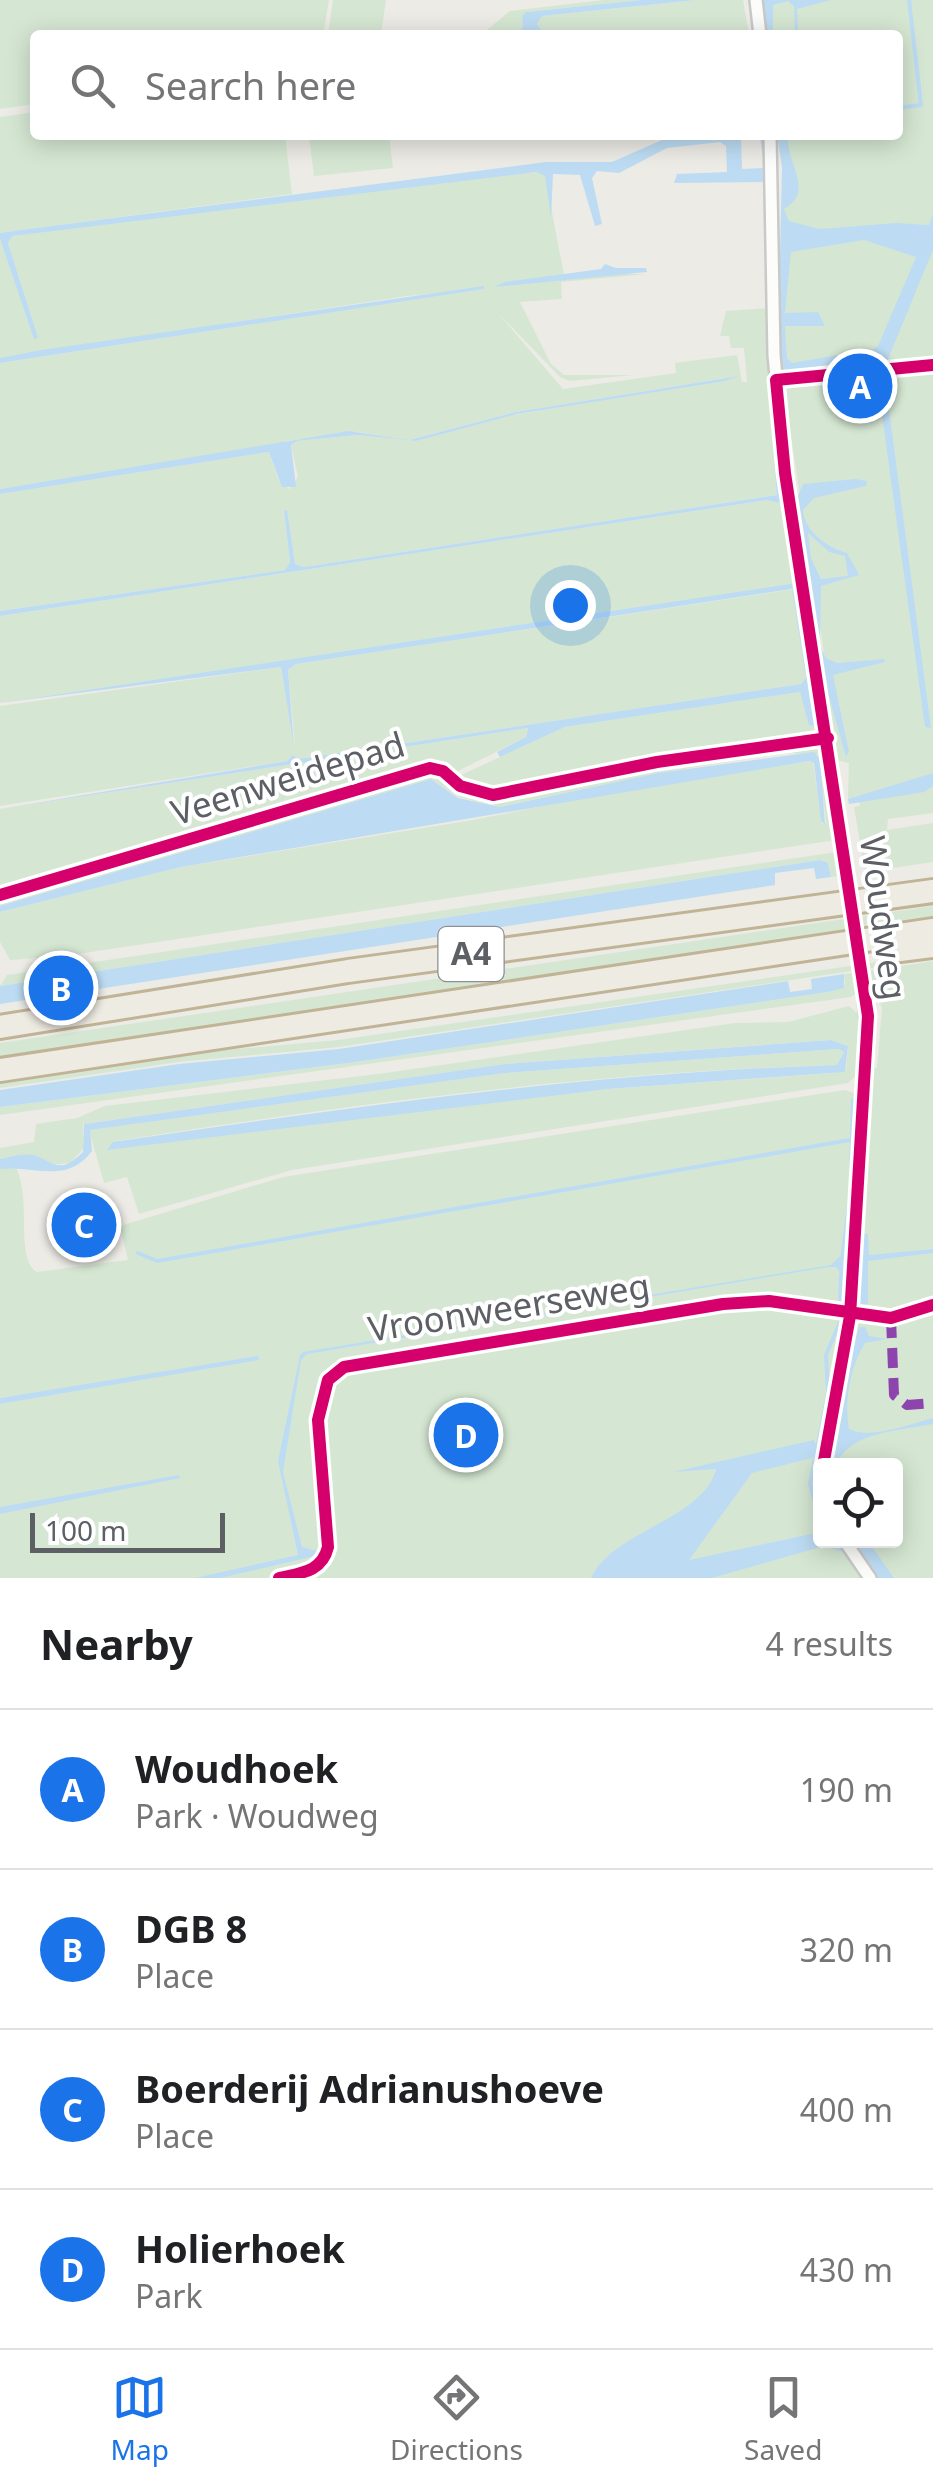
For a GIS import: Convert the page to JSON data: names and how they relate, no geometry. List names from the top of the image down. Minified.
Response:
{"streets":{"highway":["A4"],"street":["Woudweg"],"cycle path":["Veenweidepad","Vroonweerseweg"]},"scale_bar":"100 m","page":{"search":"Search here","pins":["A","B","C","D"],"scale":"100 m","heading":["Nearby","4 results"],"list":[{"mark":"A","name":"Woudhoek","note":"Park · Woudweg","value":"190 m"},{"mark":"B","name":"DGB 8","note":"Place","value":"320 m"},{"mark":"C","name":"Boerderij Adrianushoeve","note":"Place","value":"400 m"},{"mark":"D","name":"Holierhoek","note":"Park","value":"430 m"}],"nav":["Map","Directions","Saved"]}}
